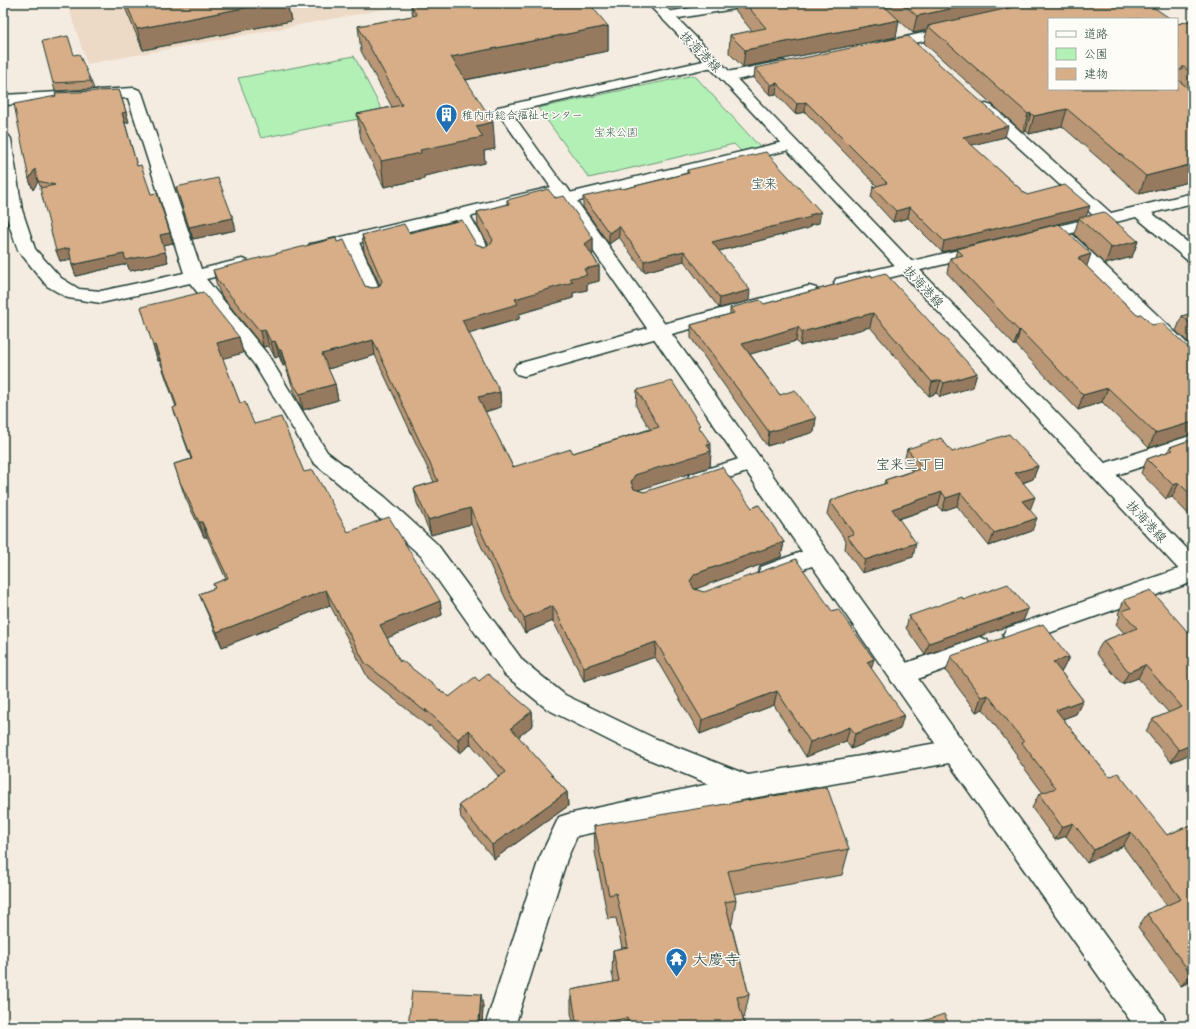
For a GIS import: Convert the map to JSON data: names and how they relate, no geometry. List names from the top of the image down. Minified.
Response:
{"streets":{"street":["抜海港線"]},"districts":["宝来","宝来三丁目"],"parks":["宝来公園"],"places":{"building":["稚内市総合福祉センター"],"temple":["大慶寺"]},"legend":["道路","公園","建物"]}
